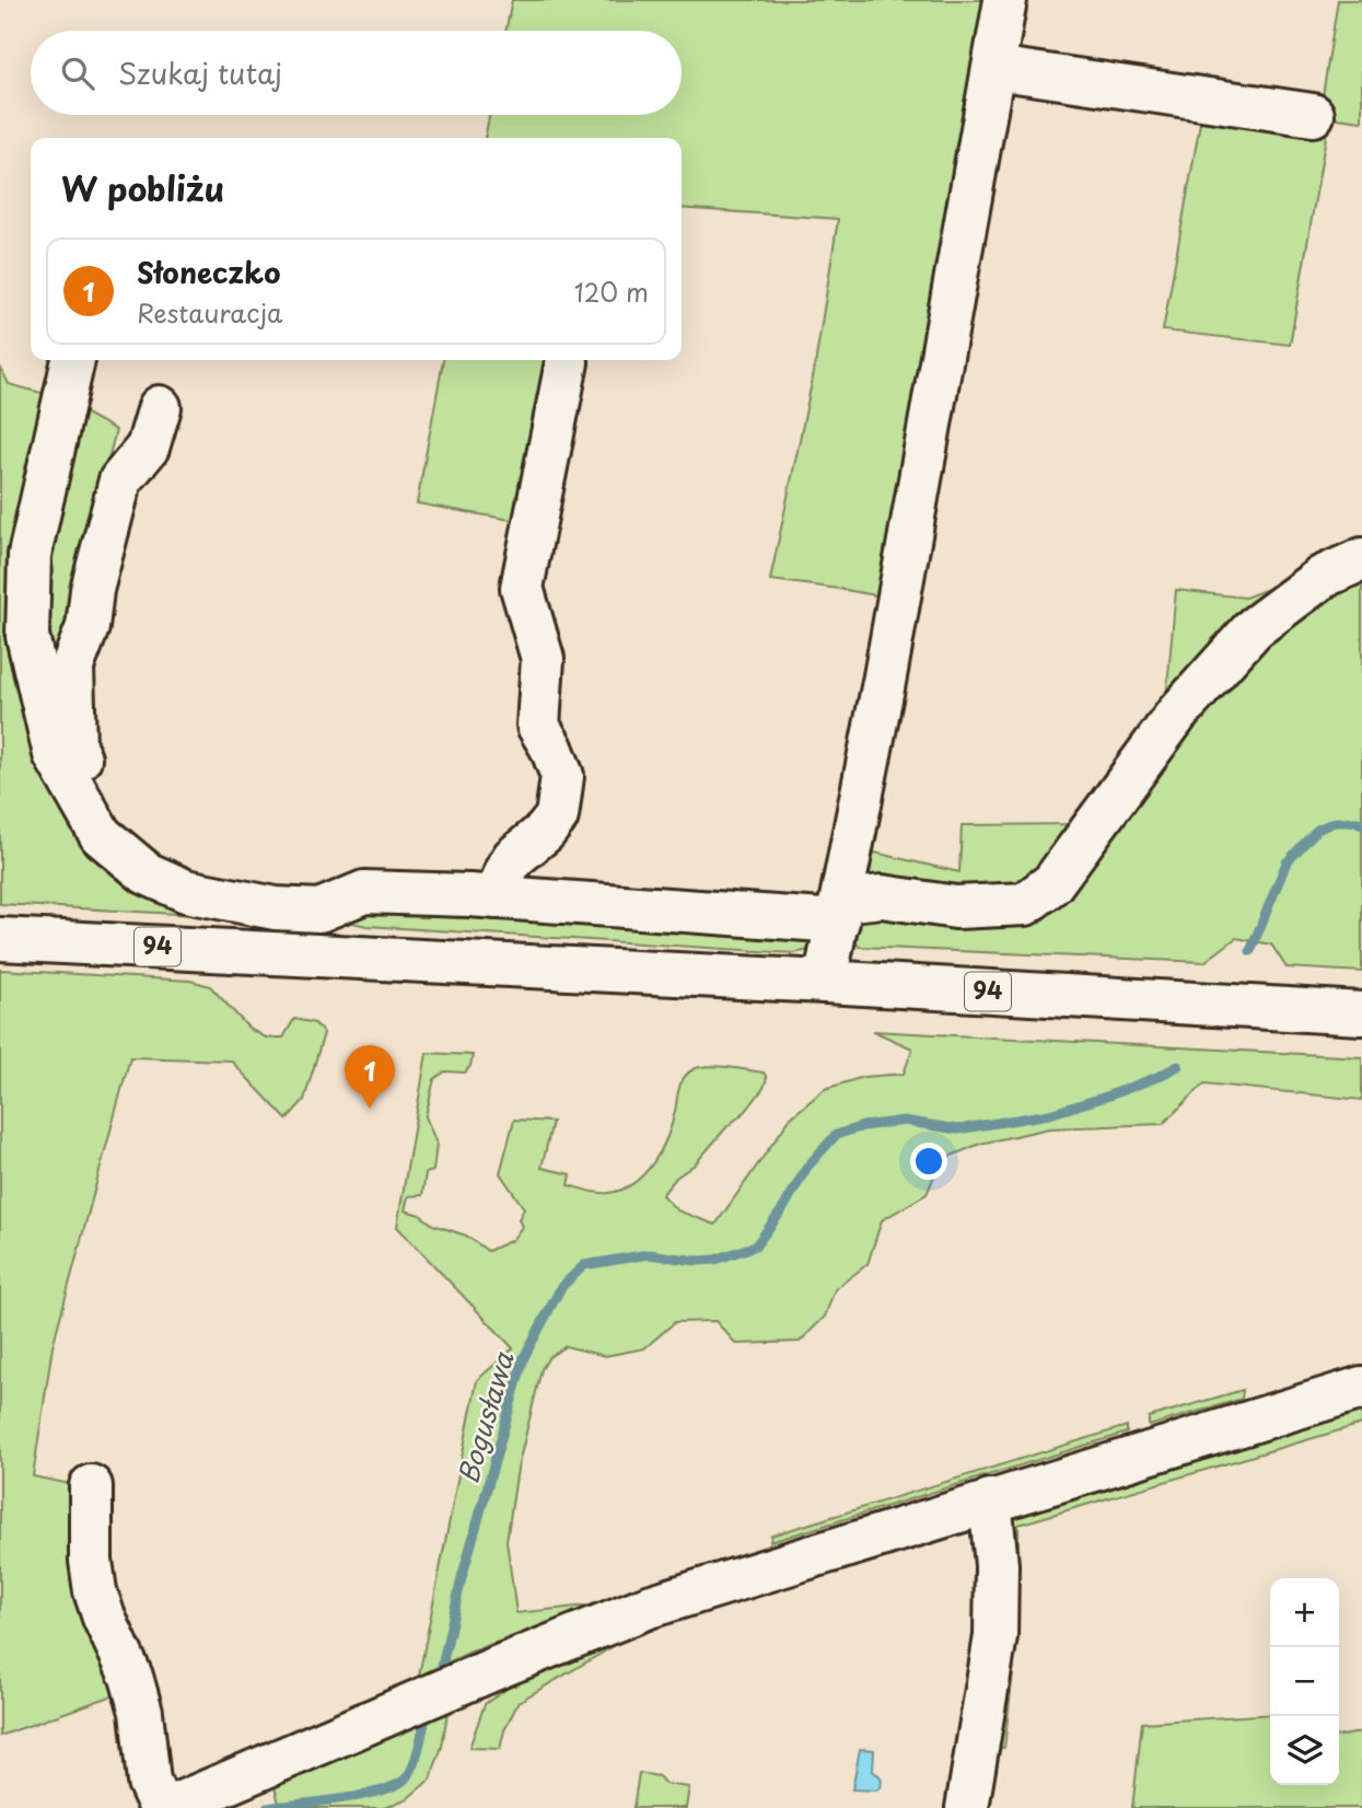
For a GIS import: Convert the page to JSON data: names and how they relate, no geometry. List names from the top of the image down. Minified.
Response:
{"streets":{"street":["94"]},"water":["Bogusława"],"page":{"search":"Szukaj tutaj","heading":"W pobliżu","list":[{"mark":"1","name":"Słoneczko","note":"Restauracja","value":"120 m"}],"pins":"1","map_buttons":["+","−"]}}
